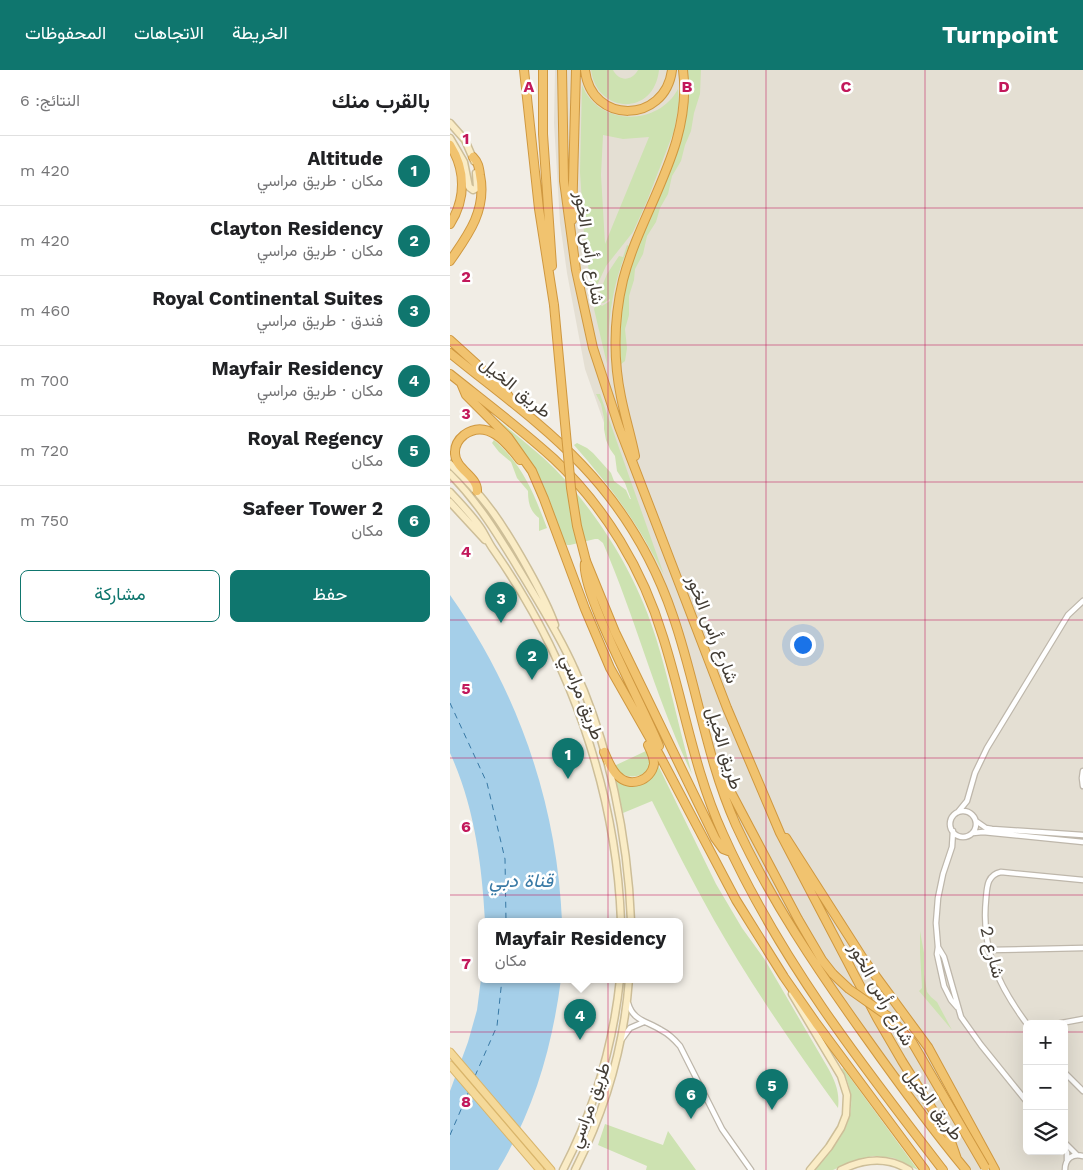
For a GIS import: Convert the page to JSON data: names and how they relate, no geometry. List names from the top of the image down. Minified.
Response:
{"streets":{"highway":["شارع رأس الخور","طريق الخيل"],"street":["طريق مراسي","شارع 2"]},"crossings":[["شارع رأس الخور","طريق الخيل"]],"water":["قناة دبي"],"page":{"header":"Turnpoint","nav":["الخريطة","الاتجاهات","المحفوظات"],"heading":["بالقرب منك","النتائج: 6"],"list":[{"mark":"1","name":"Altitude","note":"مكان · طريق مراسي","value":"420 m"},{"mark":"2","name":"Clayton Residency","note":"مكان · طريق مراسي","value":"420 m"},{"mark":"3","name":"Royal Continental Suites","note":"فندق · طريق مراسي","value":"460 m"},{"mark":"4","name":"Mayfair Residency","note":"مكان · طريق مراسي","value":"700 m"},{"mark":"5","name":"Royal Regency","note":"مكان","value":"720 m"},{"mark":"6","name":"Safeer Tower 2","note":"مكان","value":"750 m"}],"buttons":["حفظ","مشاركة"],"pins":["3","2","1","4","5","6"],"popup":["Mayfair Residency","مكان"],"map_buttons":["+","−"]},"grid":{"columns":["A","B","C","D"],"rows":["1","2","3","4","5","6","7","8"]}}
